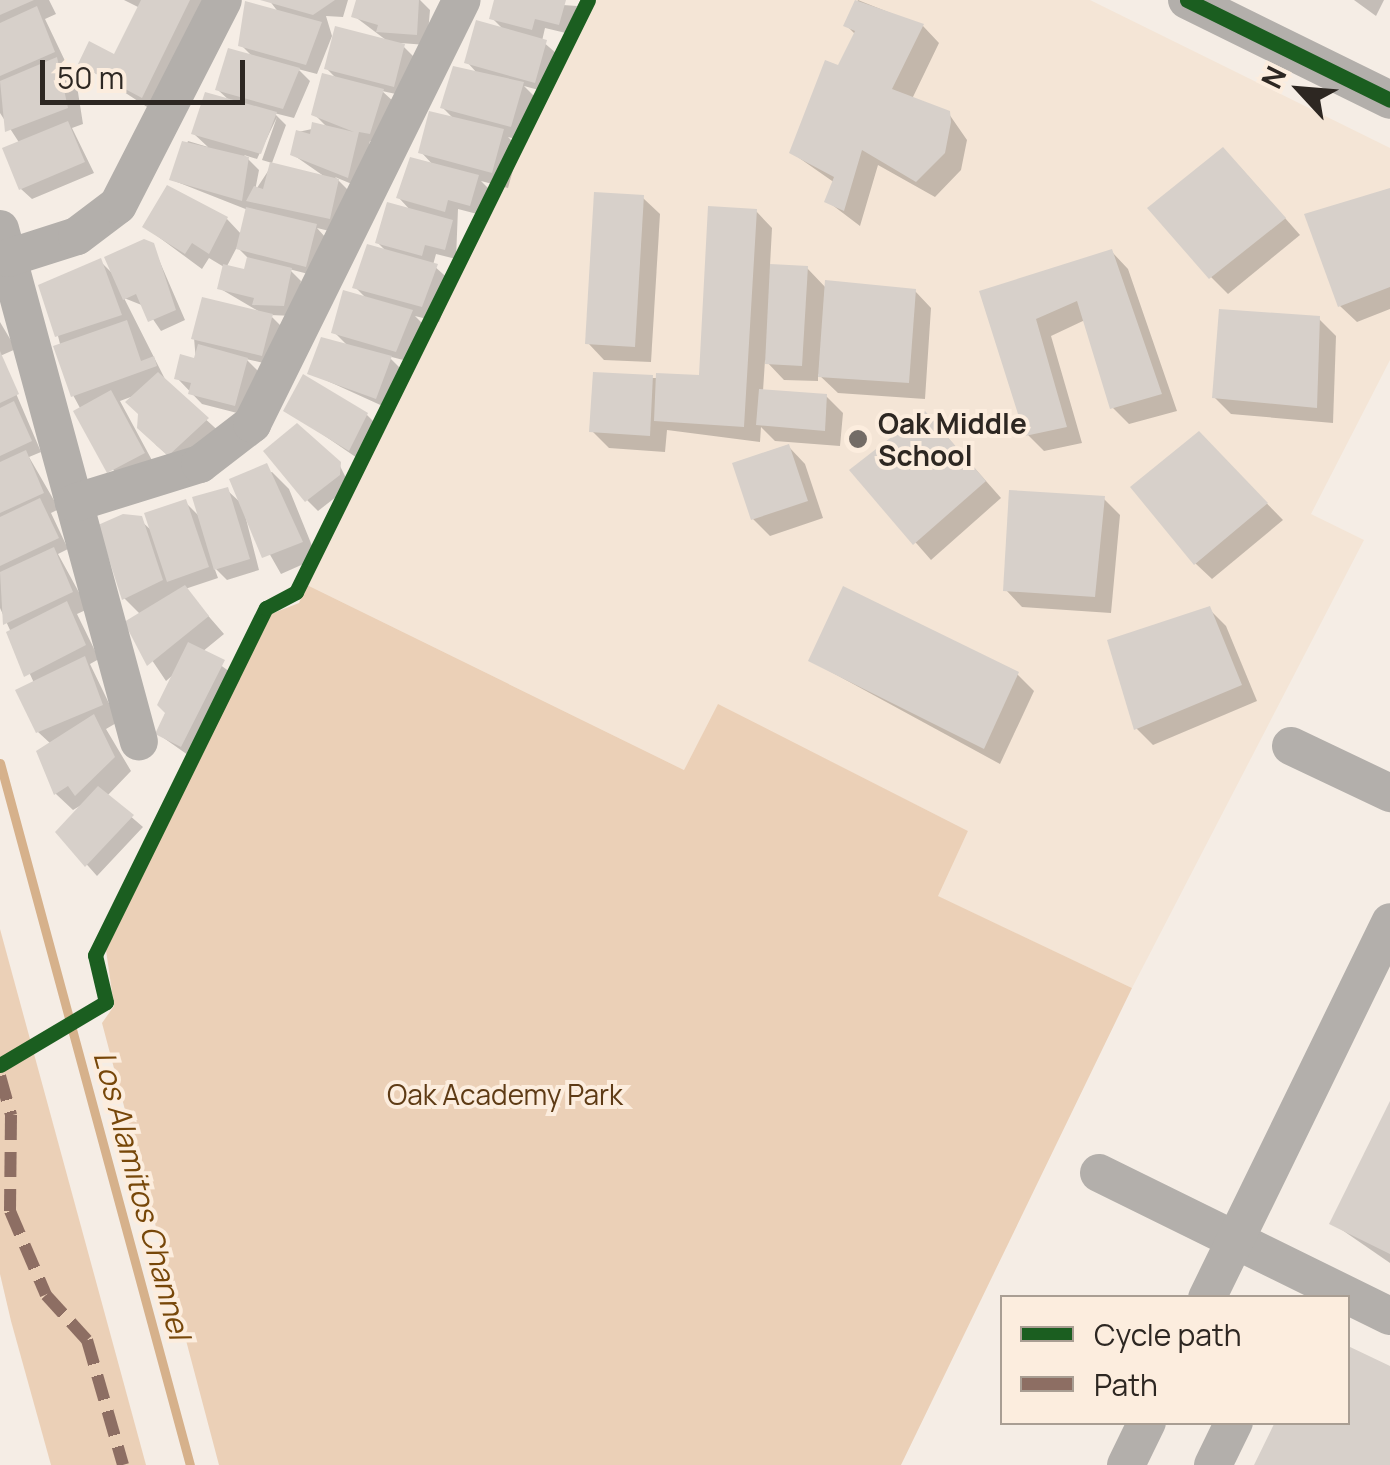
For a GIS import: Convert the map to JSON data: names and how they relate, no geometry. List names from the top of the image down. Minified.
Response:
{"water":["Los Alamitos Channel"],"parks":["Oak Academy Park"],"places":["Oak Middle School"],"legend":["Cycle path","Path"],"scale_bar":"50 m","north":"top left"}
